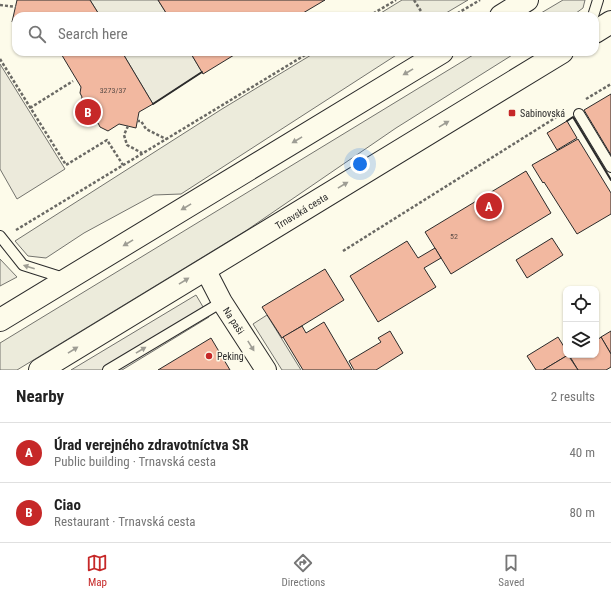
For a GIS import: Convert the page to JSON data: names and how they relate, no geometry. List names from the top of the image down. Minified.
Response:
{"streets":{"main road":["Trnavská cesta"],"street":["Na paši"]},"crossings":[["Trnavská cesta","Na paši"]],"one_way":["Na paši"],"places":{"transit":["Sabinovská"],"other":["Peking"]},"house_numbers":["3273/37","52"],"page":{"search":"Search here","pins":["B","A"],"heading":["Nearby","2 results"],"list":[{"mark":"A","name":"Úrad verejného zdravotníctva SR","note":"Public building · Trnavská cesta","value":"40 m"},{"mark":"B","name":"Ciao","note":"Restaurant · Trnavská cesta","value":"80 m"}],"nav":["Map","Directions","Saved"]}}
